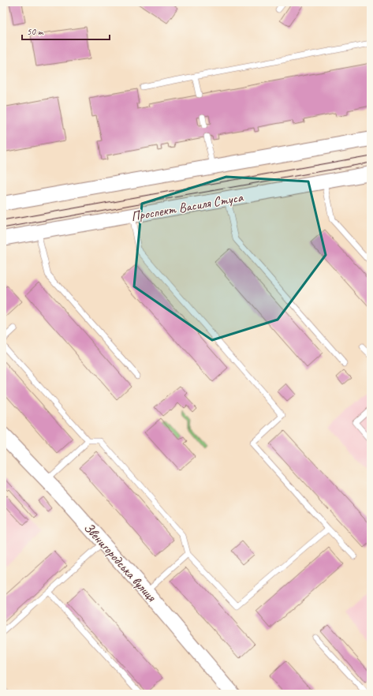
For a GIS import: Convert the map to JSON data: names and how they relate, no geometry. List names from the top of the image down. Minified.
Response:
{"streets":{"street":["Проспект Василя Стуса","Звенигородська вулиця"]},"scale_bar":"50 m"}
